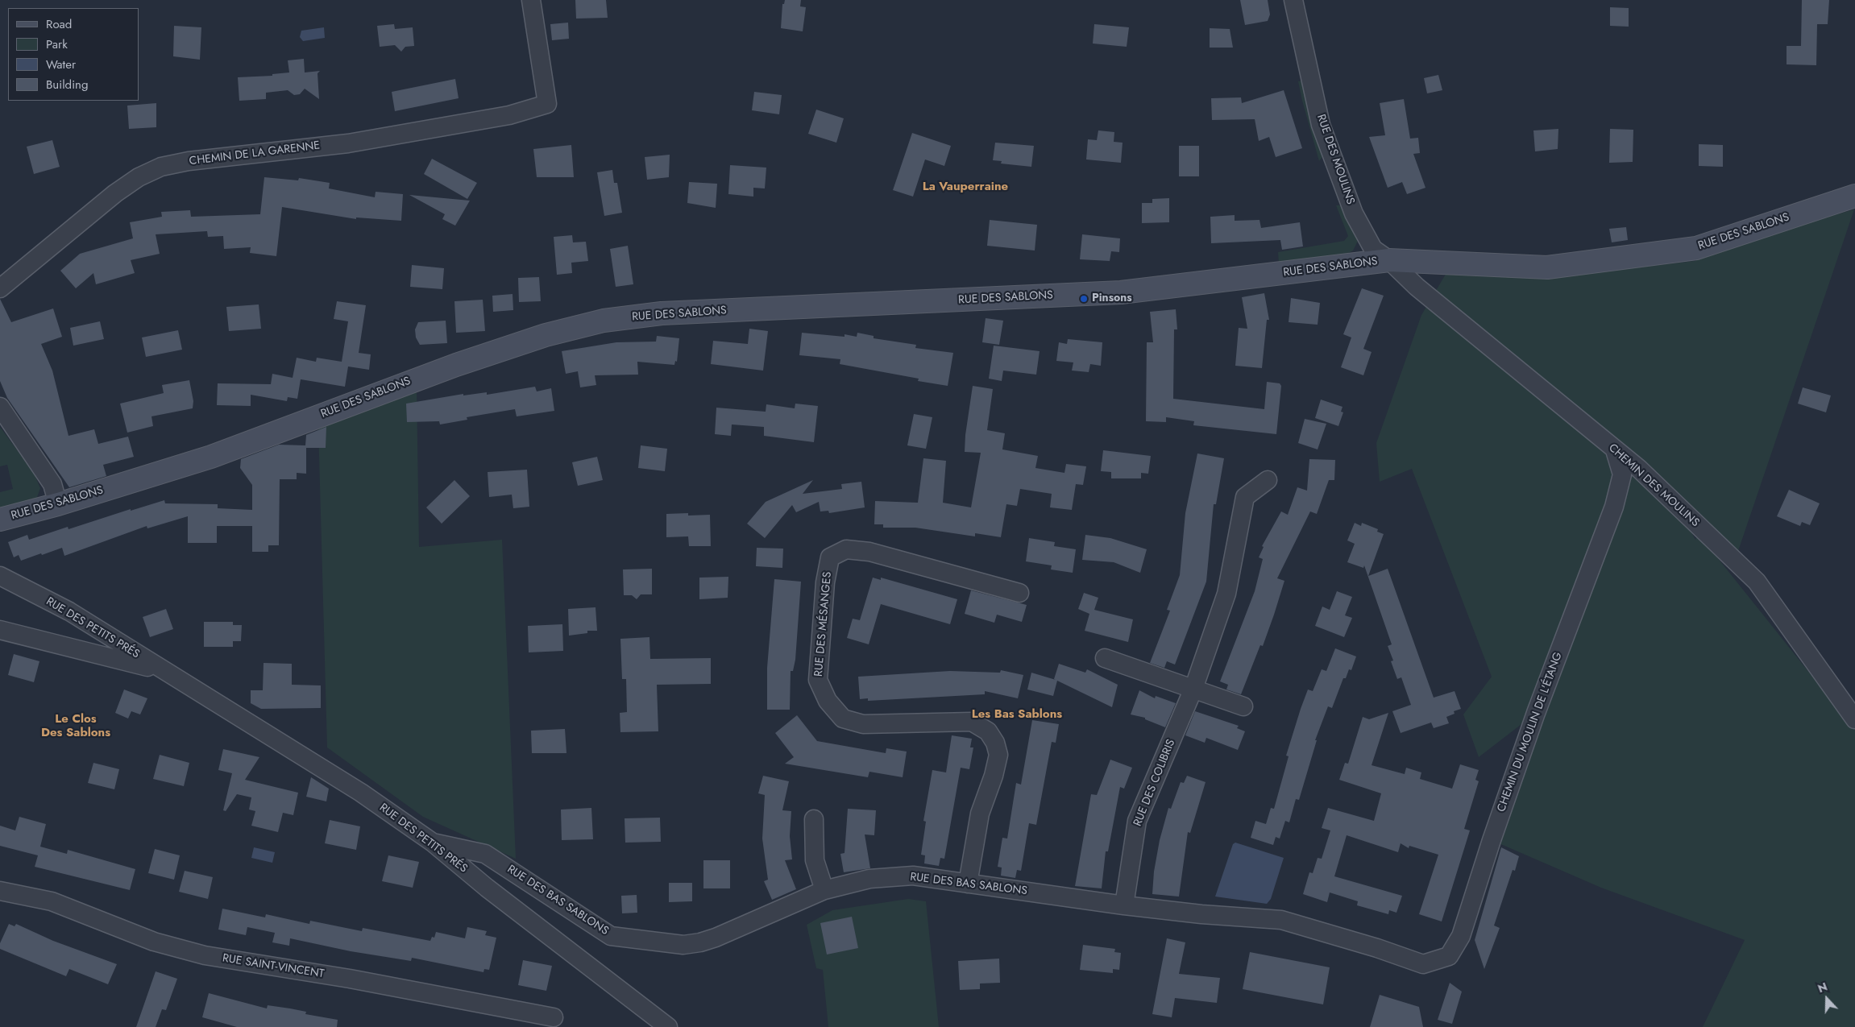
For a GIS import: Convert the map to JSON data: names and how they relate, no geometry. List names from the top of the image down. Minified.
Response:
{"streets":{"street":["CHEMIN DE LA GARENNE","RUE DES MOULINS","RUE DES SABLONS","CHEMIN DES MOULINS","RUE DES MÉSANGES","RUE DES PETITS PRÉS","CHEMIN DU MOULIN DE L'ÉTANG","RUE DES COLIBRIS","RUE DES BAS SABLONS","RUE SAINT-VINCENT"]},"crossings":[["RUE DES MOULINS","RUE DES SABLONS"],["RUE DES SABLONS","CHEMIN DES MOULINS"],["CHEMIN DES MOULINS","CHEMIN DU MOULIN DE L'ÉTANG"],["RUE DES MÉSANGES","RUE DES BAS SABLONS"],["RUE DES PETITS PRÉS","RUE DES BAS SABLONS"],["CHEMIN DU MOULIN DE L'ÉTANG","RUE DES BAS SABLONS"],["RUE DES COLIBRIS","RUE DES BAS SABLONS"]],"districts":["La Vauperraine","Les Bas Sablons","Le Clos Des Sablons"],"places":["Pinsons"],"legend":["Road","Park","Water","Building"],"north":"top"}
